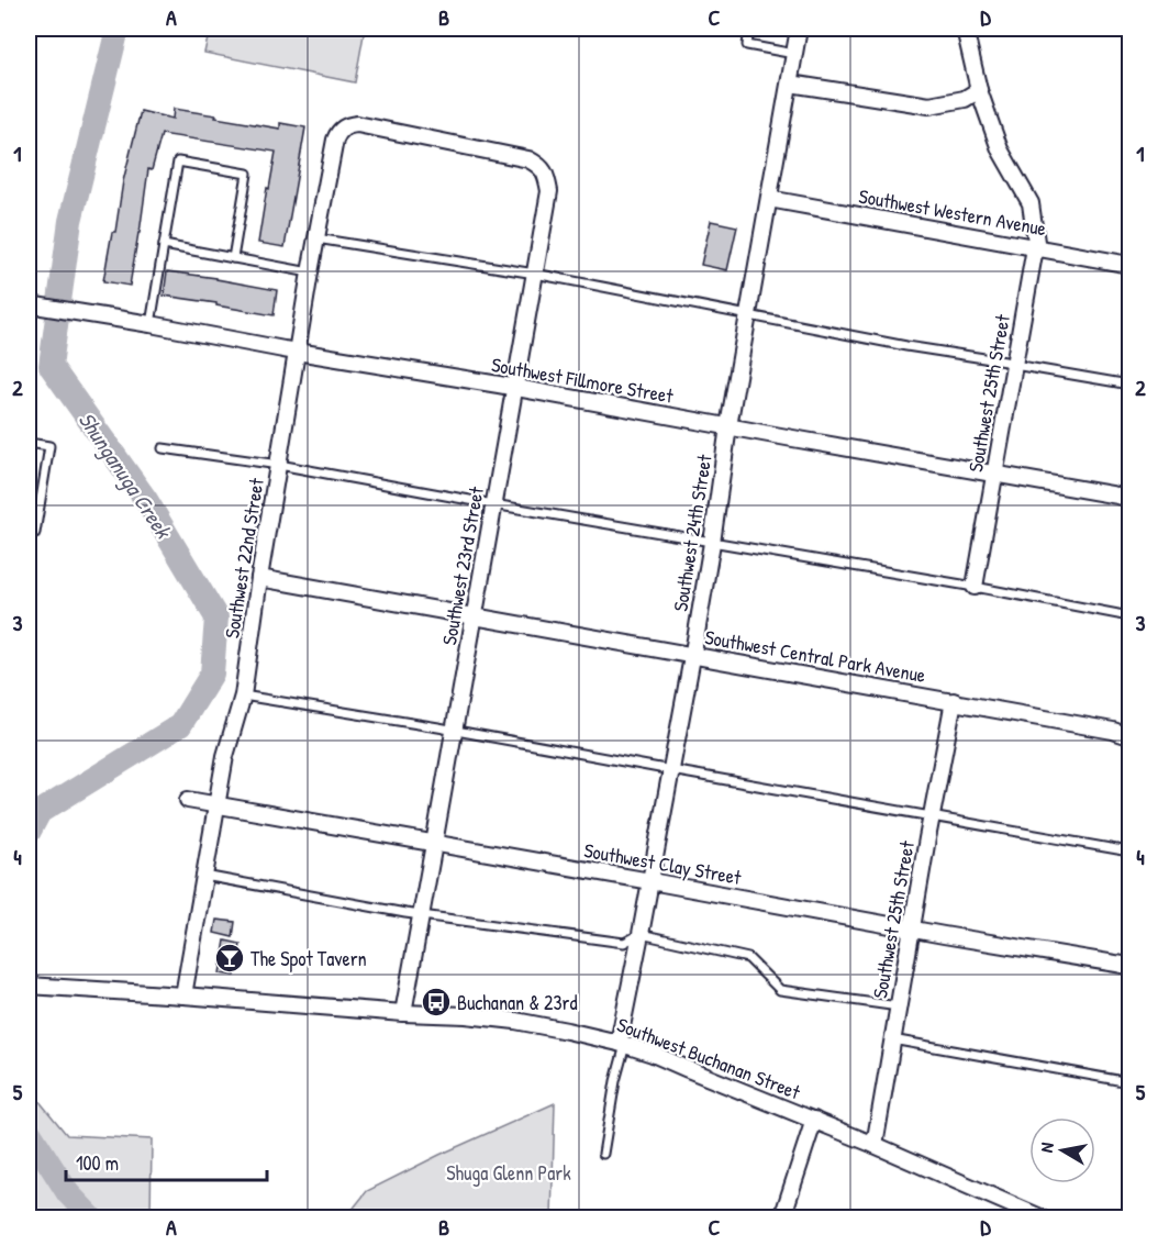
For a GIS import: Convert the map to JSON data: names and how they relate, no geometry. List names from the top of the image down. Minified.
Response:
{"streets":{"street":["Southwest Western Avenue","Southwest Fillmore Street","Southwest 25th Street","Southwest 24th Street","Southwest 22nd Street","Southwest 23rd Street","Southwest Central Park Avenue","Southwest Clay Street","Southwest Buchanan Street"]},"crossings":[["Southwest Western Avenue","Southwest 25th Street"],["Southwest Western Avenue","Southwest 24th Street"],["Southwest Fillmore Street","Southwest 25th Street"],["Southwest Fillmore Street","Southwest 24th Street"],["Southwest Fillmore Street","Southwest 22nd Street"],["Southwest Fillmore Street","Southwest 23rd Street"],["Southwest 25th Street","Southwest Central Park Avenue"],["Southwest 25th Street","Southwest Clay Street"],["Southwest 25th Street","Southwest Buchanan Street"],["Southwest 24th Street","Southwest Central Park Avenue"],["Southwest 24th Street","Southwest Clay Street"],["Southwest 24th Street","Southwest Buchanan Street"],["Southwest 22nd Street","Southwest 23rd Street"],["Southwest 22nd Street","Southwest Central Park Avenue"],["Southwest 22nd Street","Southwest Clay Street"],["Southwest 22nd Street","Southwest Buchanan Street"],["Southwest 23rd Street","Southwest Central Park Avenue"],["Southwest 23rd Street","Southwest Clay Street"],["Southwest 23rd Street","Southwest Buchanan Street"]],"water":["Shunganuga Creek"],"parks":["Shuga Glenn Park"],"places":{"bar":["The Spot Tavern"],"bus stop":["Buchanan & 23rd"]},"scale_bar":"100 m","north":"left","grid":{"columns":["A","B","C","D"],"rows":["1","2","3","4","5"]}}
